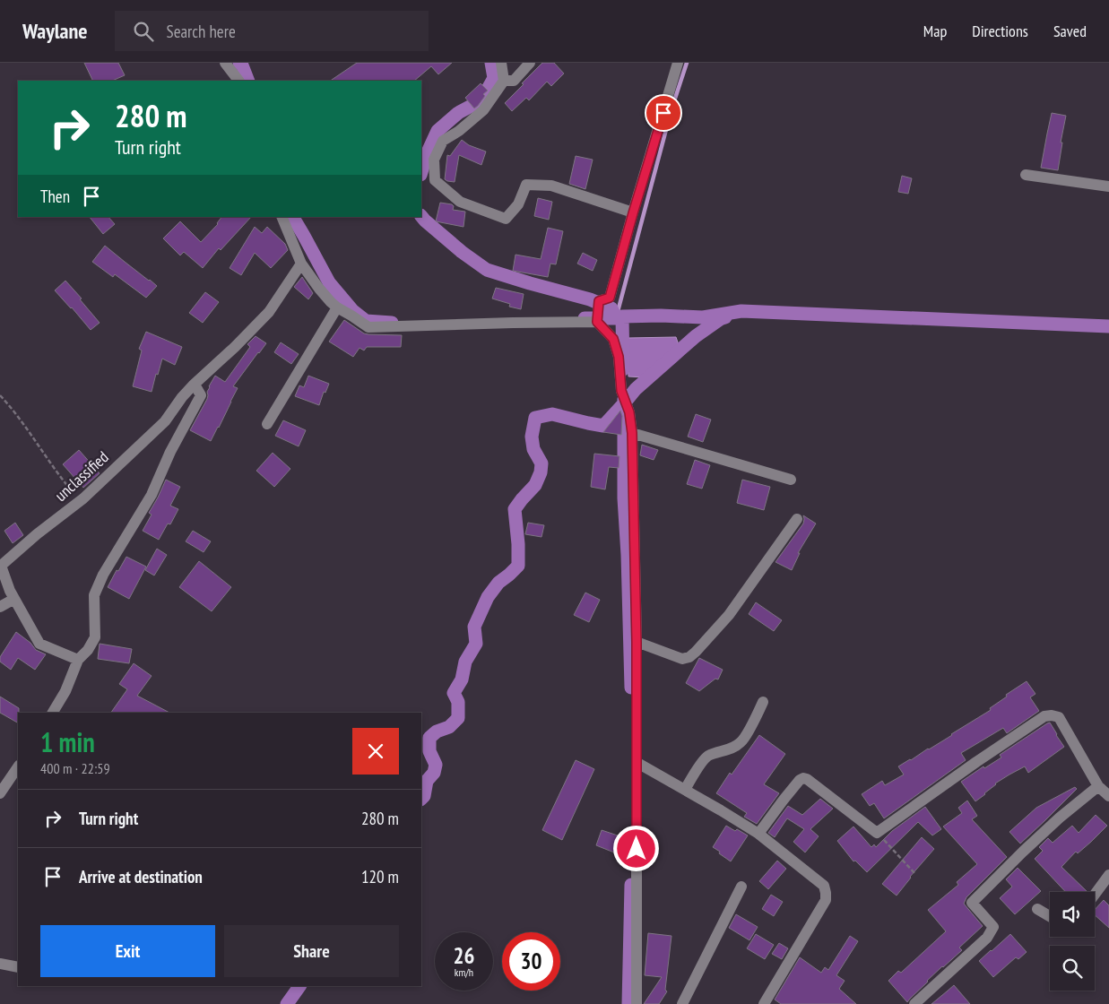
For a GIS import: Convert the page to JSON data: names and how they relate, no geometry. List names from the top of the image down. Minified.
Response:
{"streets":{"street":["unclassified"]},"page":{"header":"Waylane","search":"Search here","nav":["Map","Directions","Saved"],"turn":["280 m","Turn right"],"then":"Then","heading":["1 min","400 m · 22:59"],"list":[{"name":"Turn right","value":"280 m"},{"name":"Arrive at destination","value":"120 m"}],"buttons":["Exit","Share"],"speed":"26 km/h","limit":"30"}}
